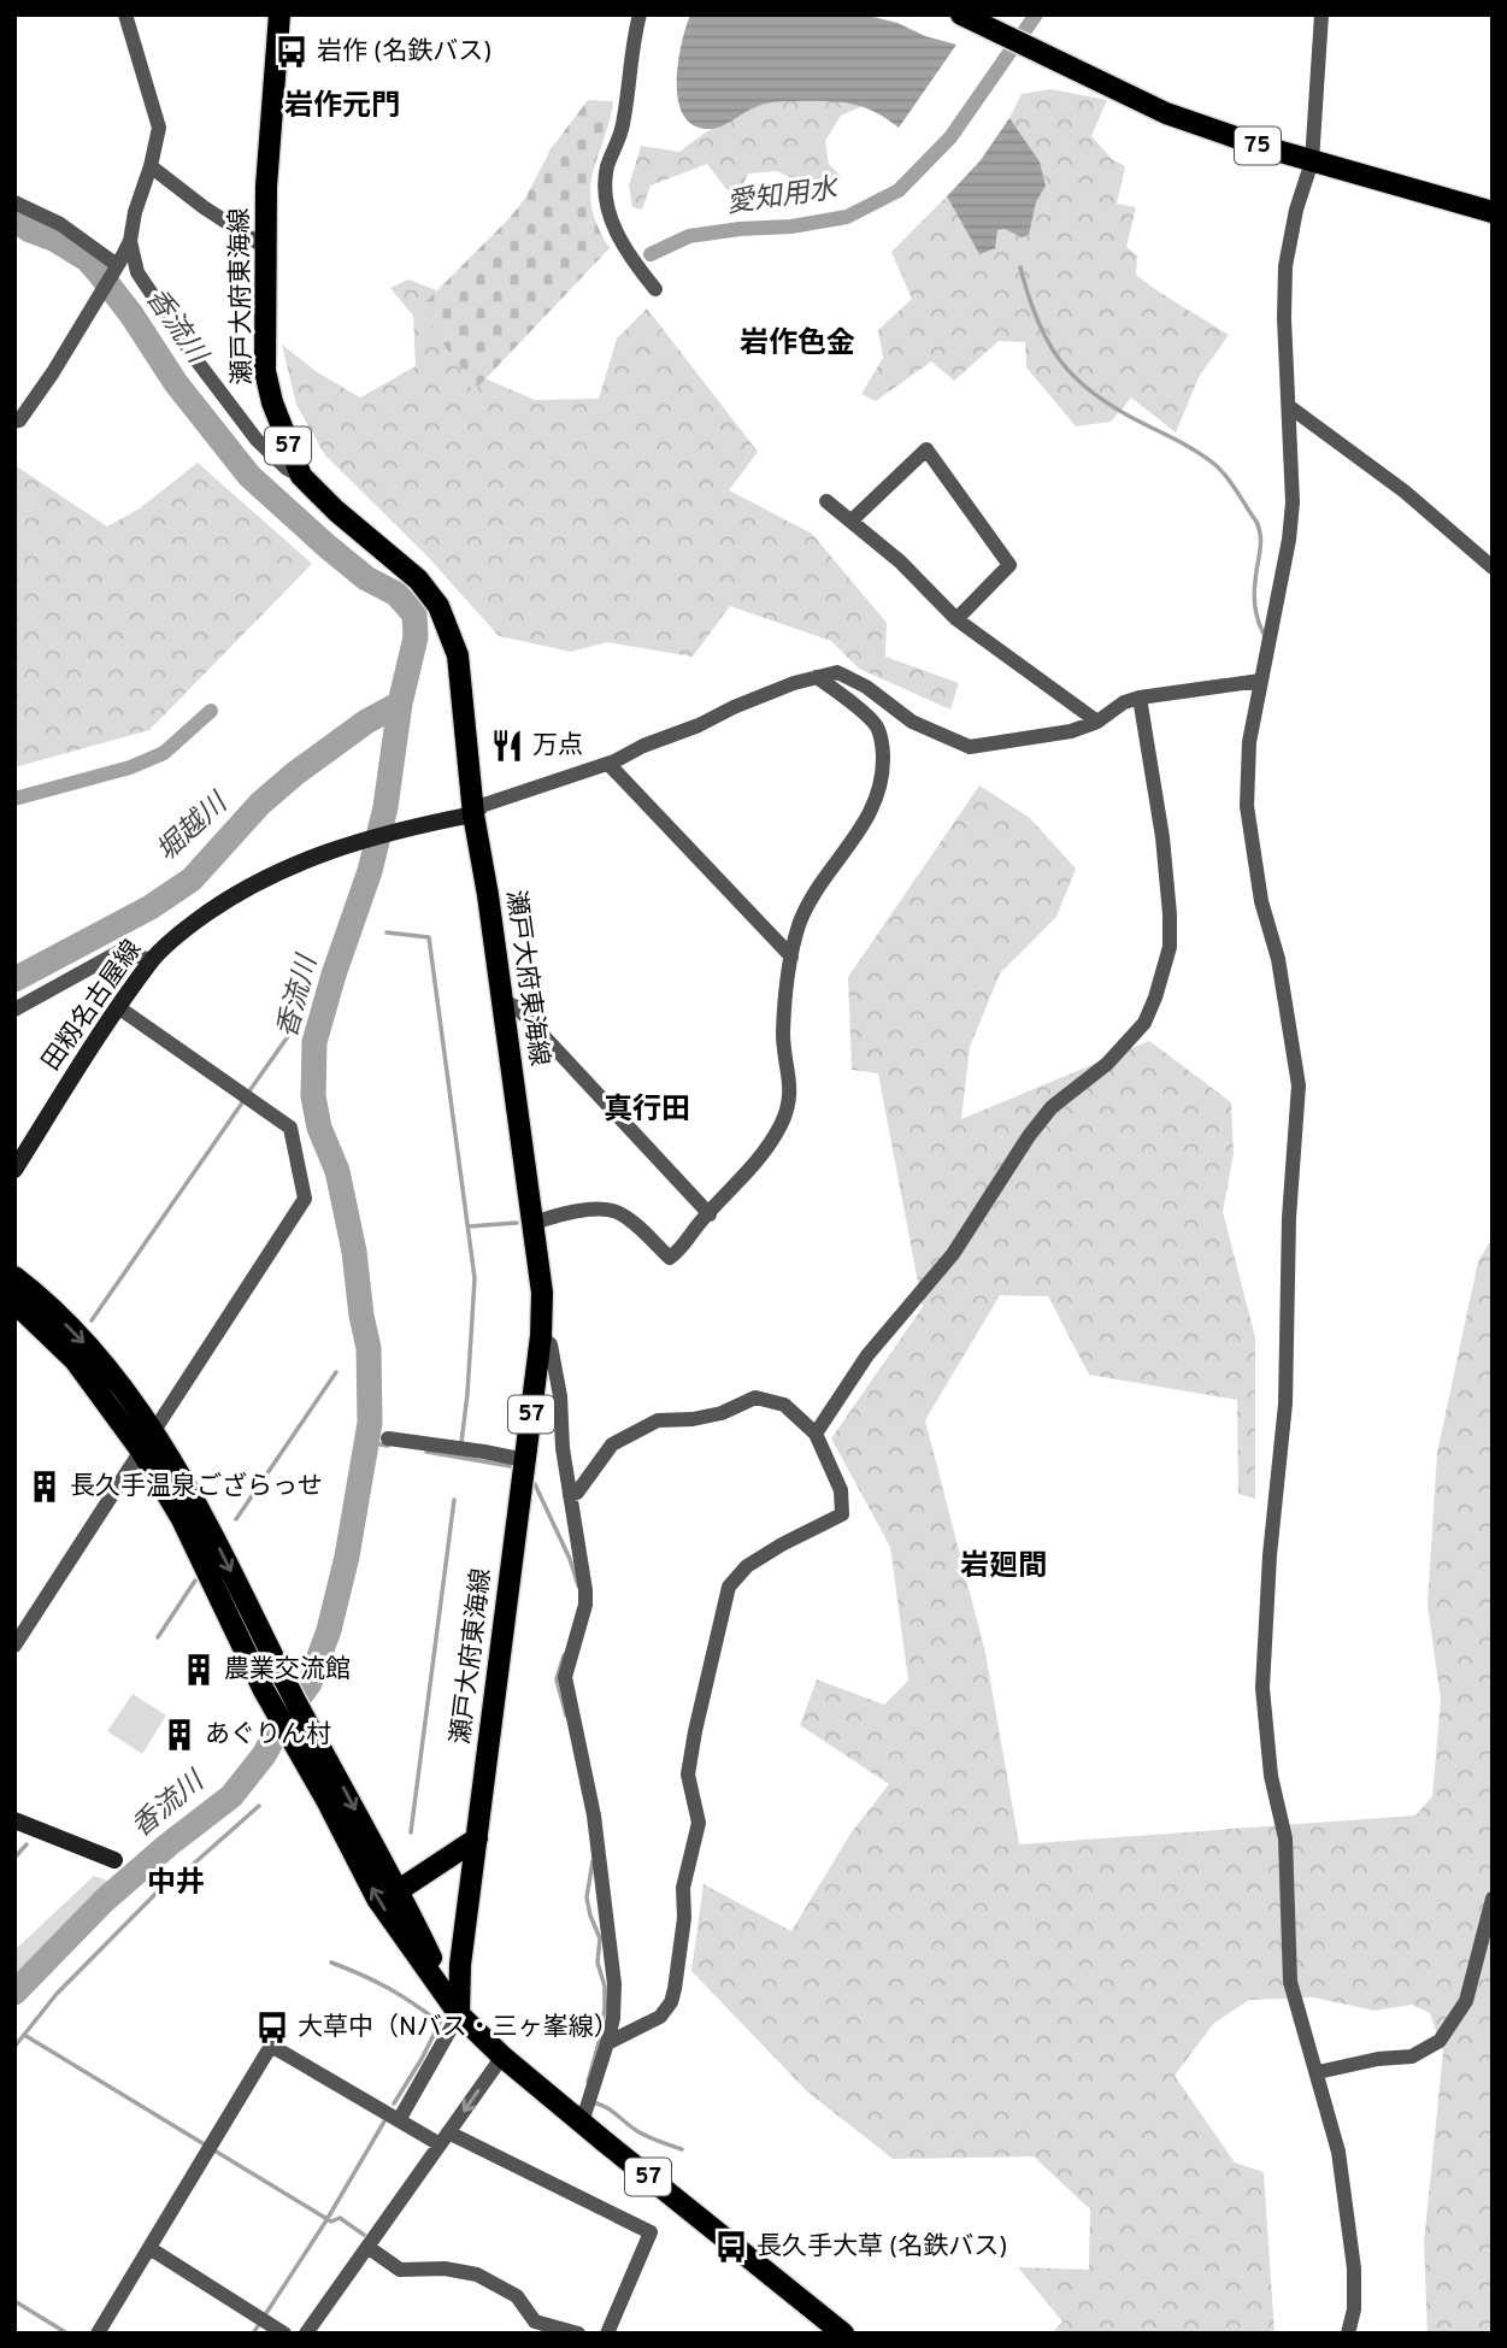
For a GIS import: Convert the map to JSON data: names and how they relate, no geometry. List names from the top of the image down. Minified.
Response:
{"streets":{"main road":["75","瀬戸大府東海線","57","田籾名古屋線"]},"crossings":[["瀬戸大府東海線","57"],["瀬戸大府東海線","田籾名古屋線"]],"districts":["岩作元門","岩作色金","真行田","岩廻間","中井"],"water":["愛知用水","香流川","堀越川"],"places":{"bus stop":["岩作 (名鉄バス)","大草中（Nバス・三ヶ峯線）","長久手大草 (名鉄バス)"],"restaurant":["万点"],"building":["長久手温泉ござらっせ","農業交流館","あぐりん村"]}}
